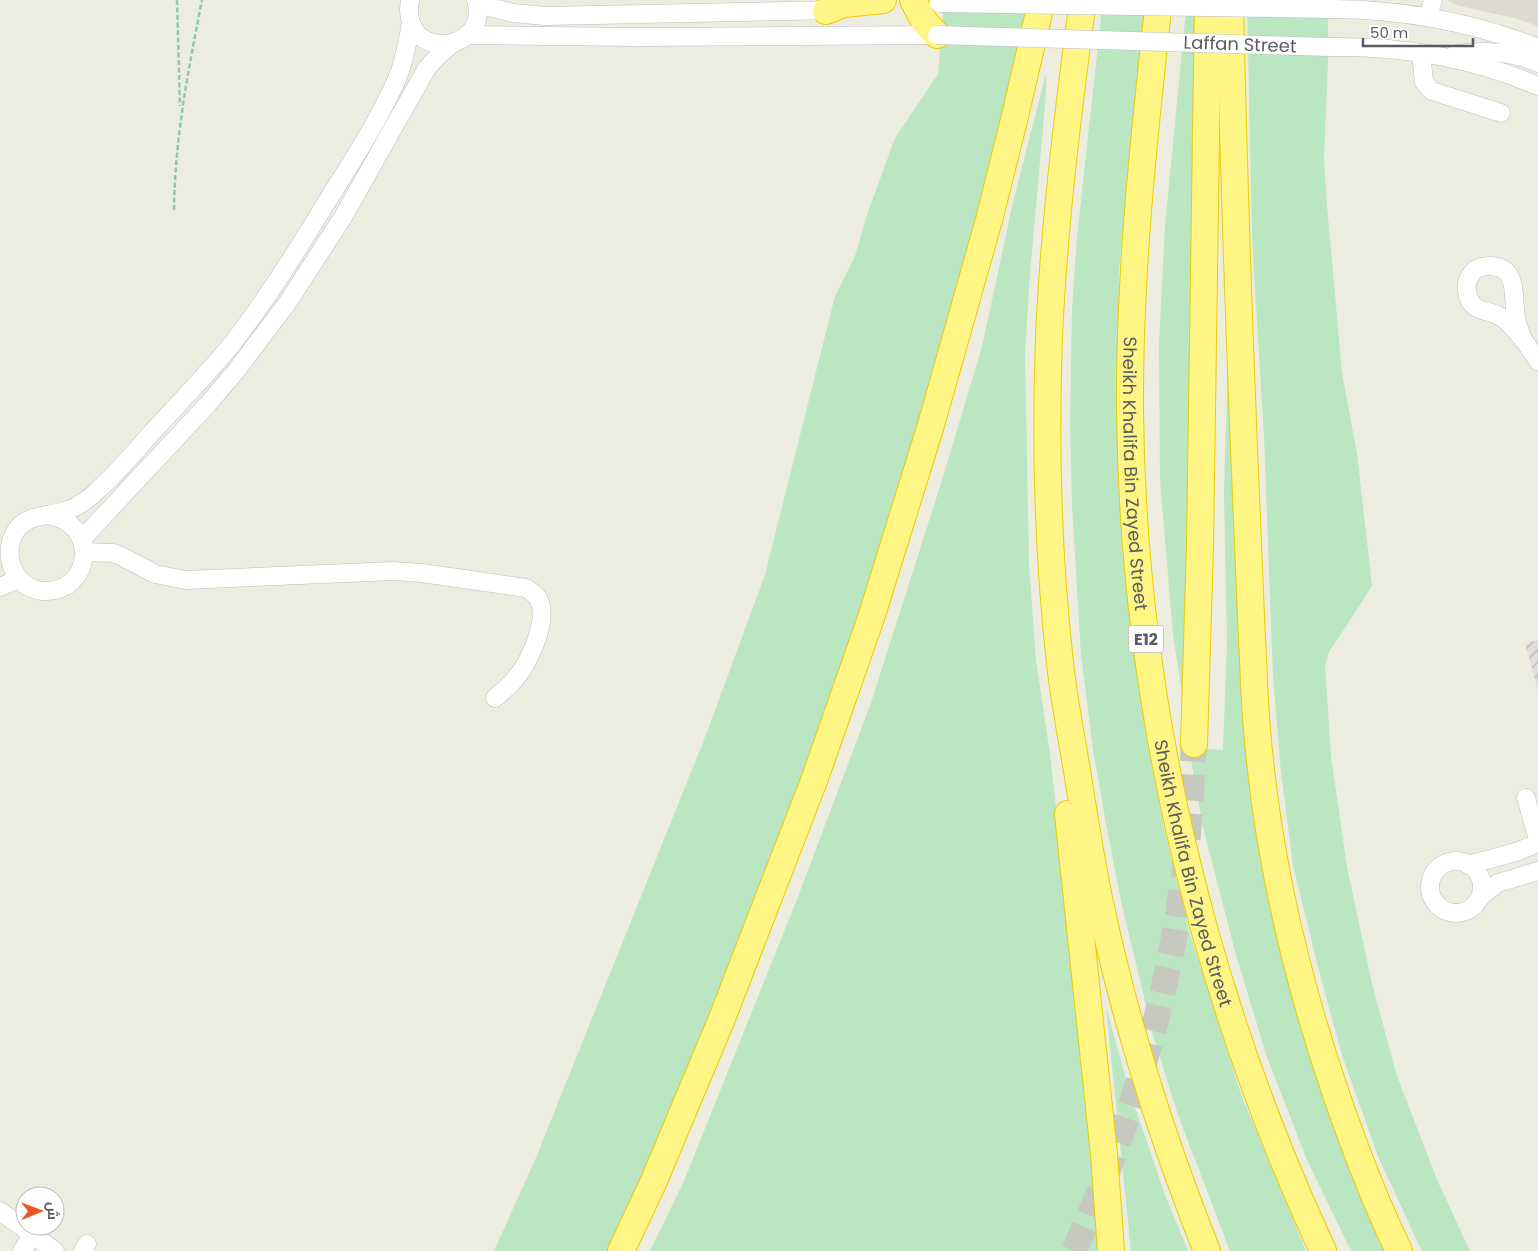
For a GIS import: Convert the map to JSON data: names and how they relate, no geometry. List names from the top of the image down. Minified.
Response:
{"streets":{"highway":["Sheikh Khalifa Bin Zayed Street","E12"],"street":["Laffan Street"]},"scale_bar":"50 m","north":"right"}
